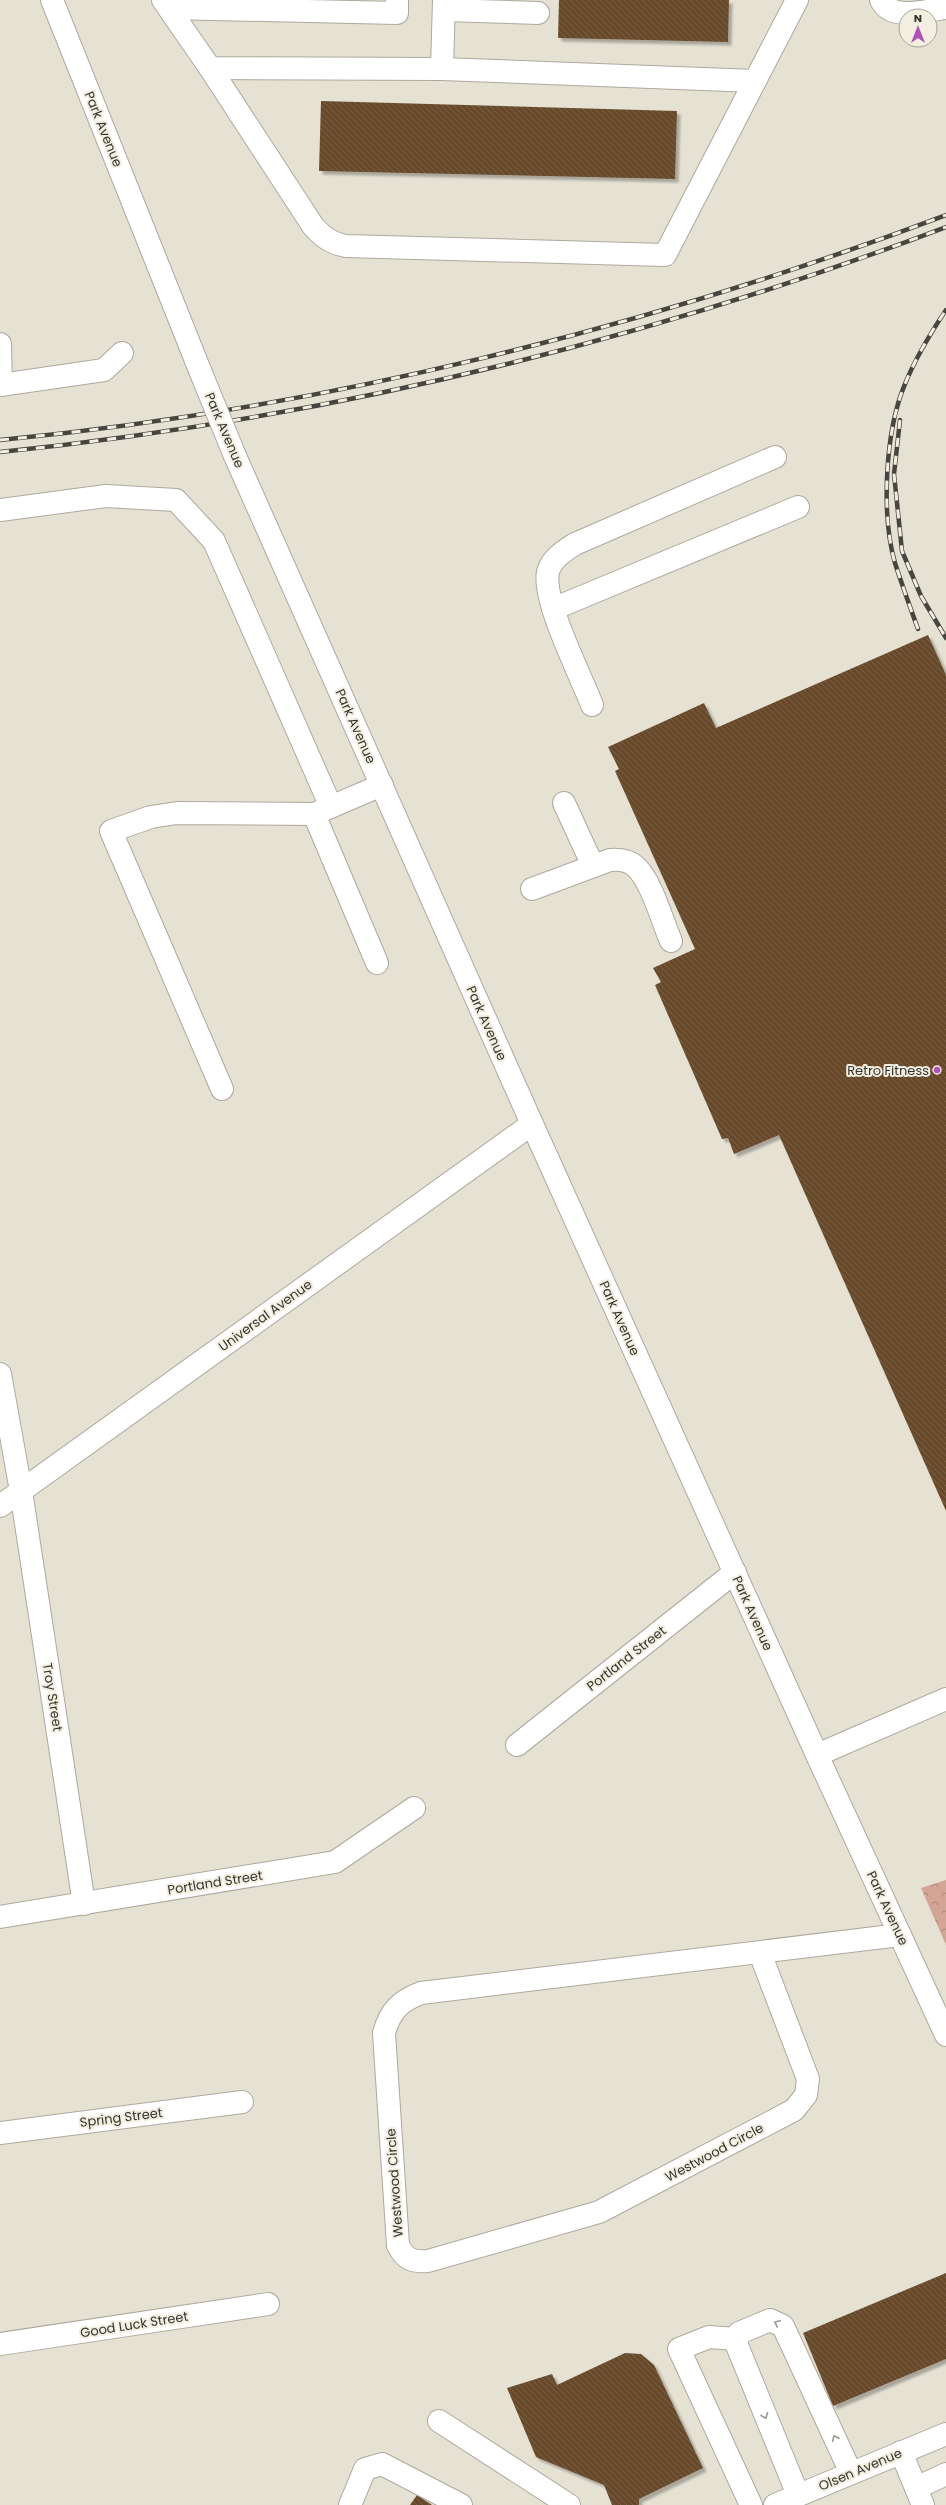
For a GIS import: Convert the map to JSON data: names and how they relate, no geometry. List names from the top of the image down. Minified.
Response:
{"streets":{"street":["Park Avenue","Universal Avenue","Portland Street","Troy Street","Spring Street","Westwood Circle","Good Luck Street","Olsen Avenue"]},"crossings":[["Park Avenue","Universal Avenue"],["Park Avenue","Portland Street"],["Park Avenue","Westwood Circle"],["Universal Avenue","Troy Street"],["Portland Street","Troy Street"]],"places":["Retro Fitness"],"north":"top"}
